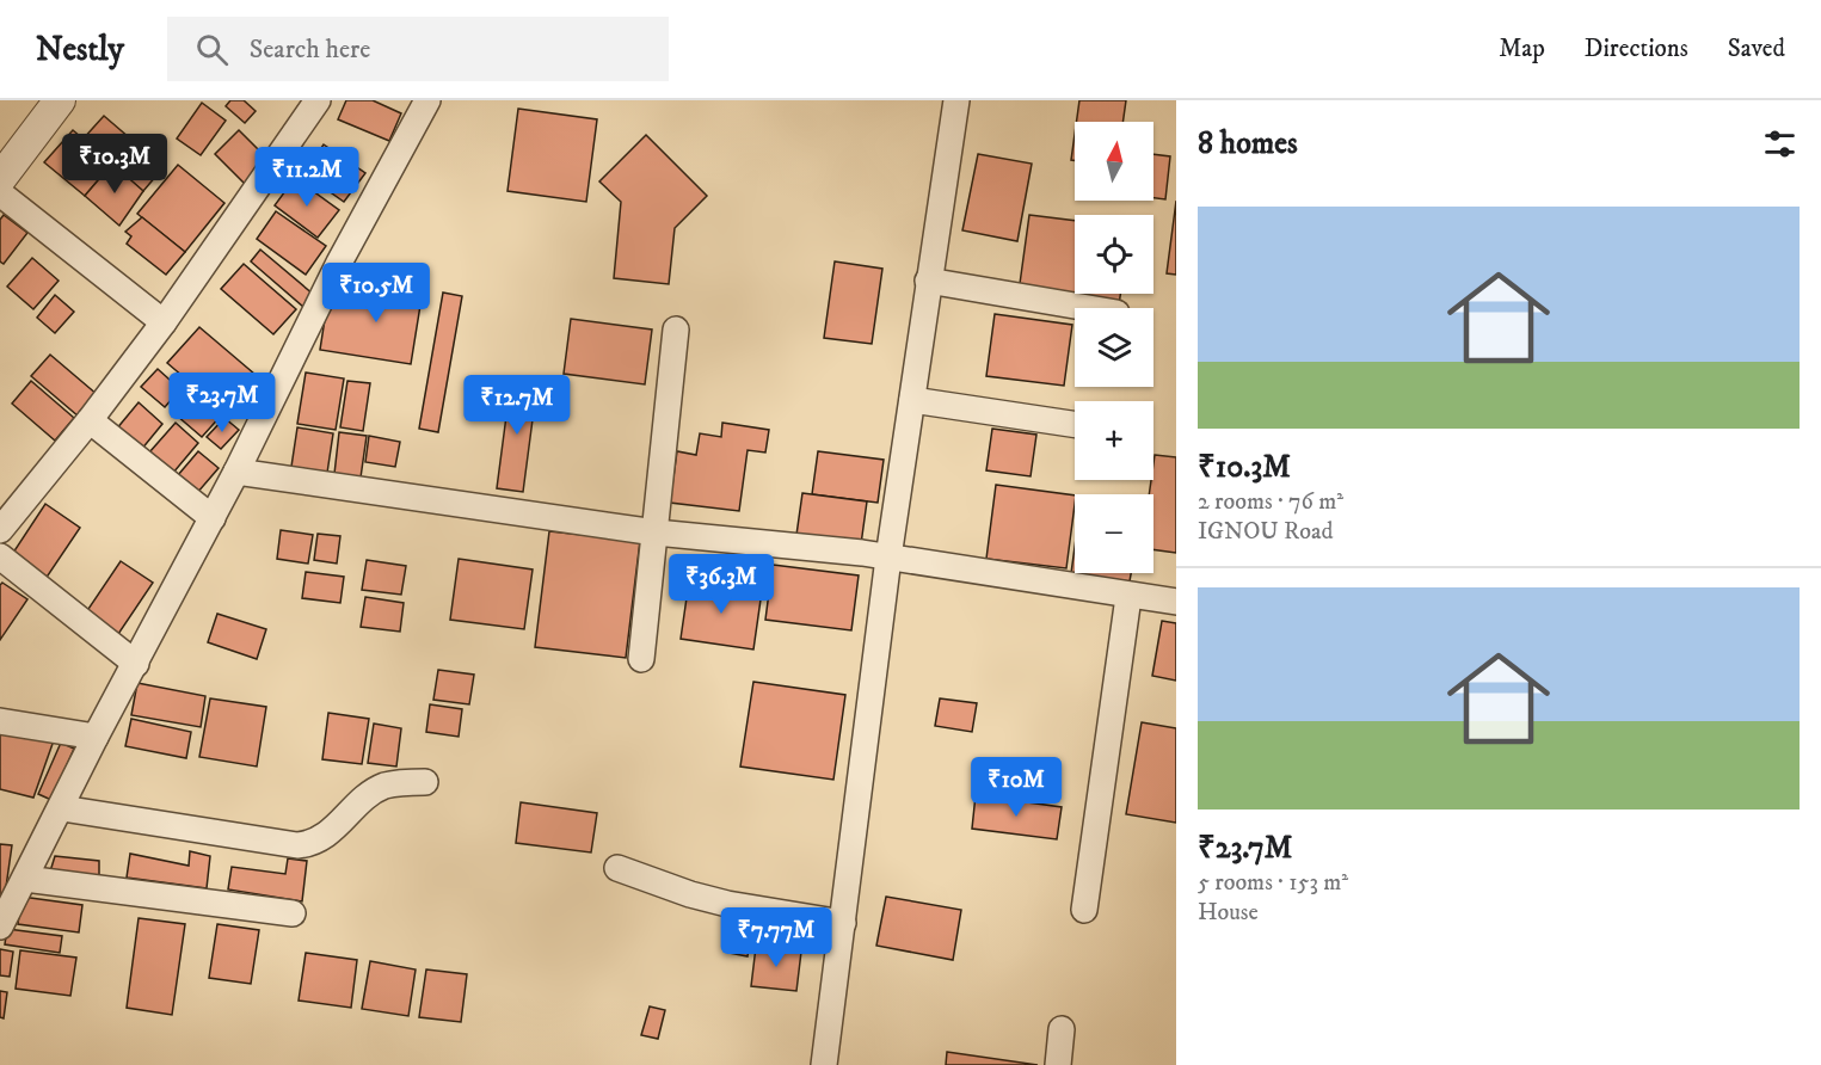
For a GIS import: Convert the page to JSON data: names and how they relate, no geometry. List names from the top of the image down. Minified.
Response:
{"north":"top","page":{"header":"Nestly","search":"Search here","nav":["Map","Directions","Saved"],"heading":"8 homes","map_buttons":["+","−"],"price":["₹10.3M","₹11.2M","₹10.5M","₹23.7M","₹12.7M","₹36.3M","₹10M","₹7.77M"],"list":[{"name":"₹10.3M","note":"2 rooms · 76 m² · IGNOU Road"},{"name":"₹23.7M","note":"5 rooms · 153 m² · House"}]}}
